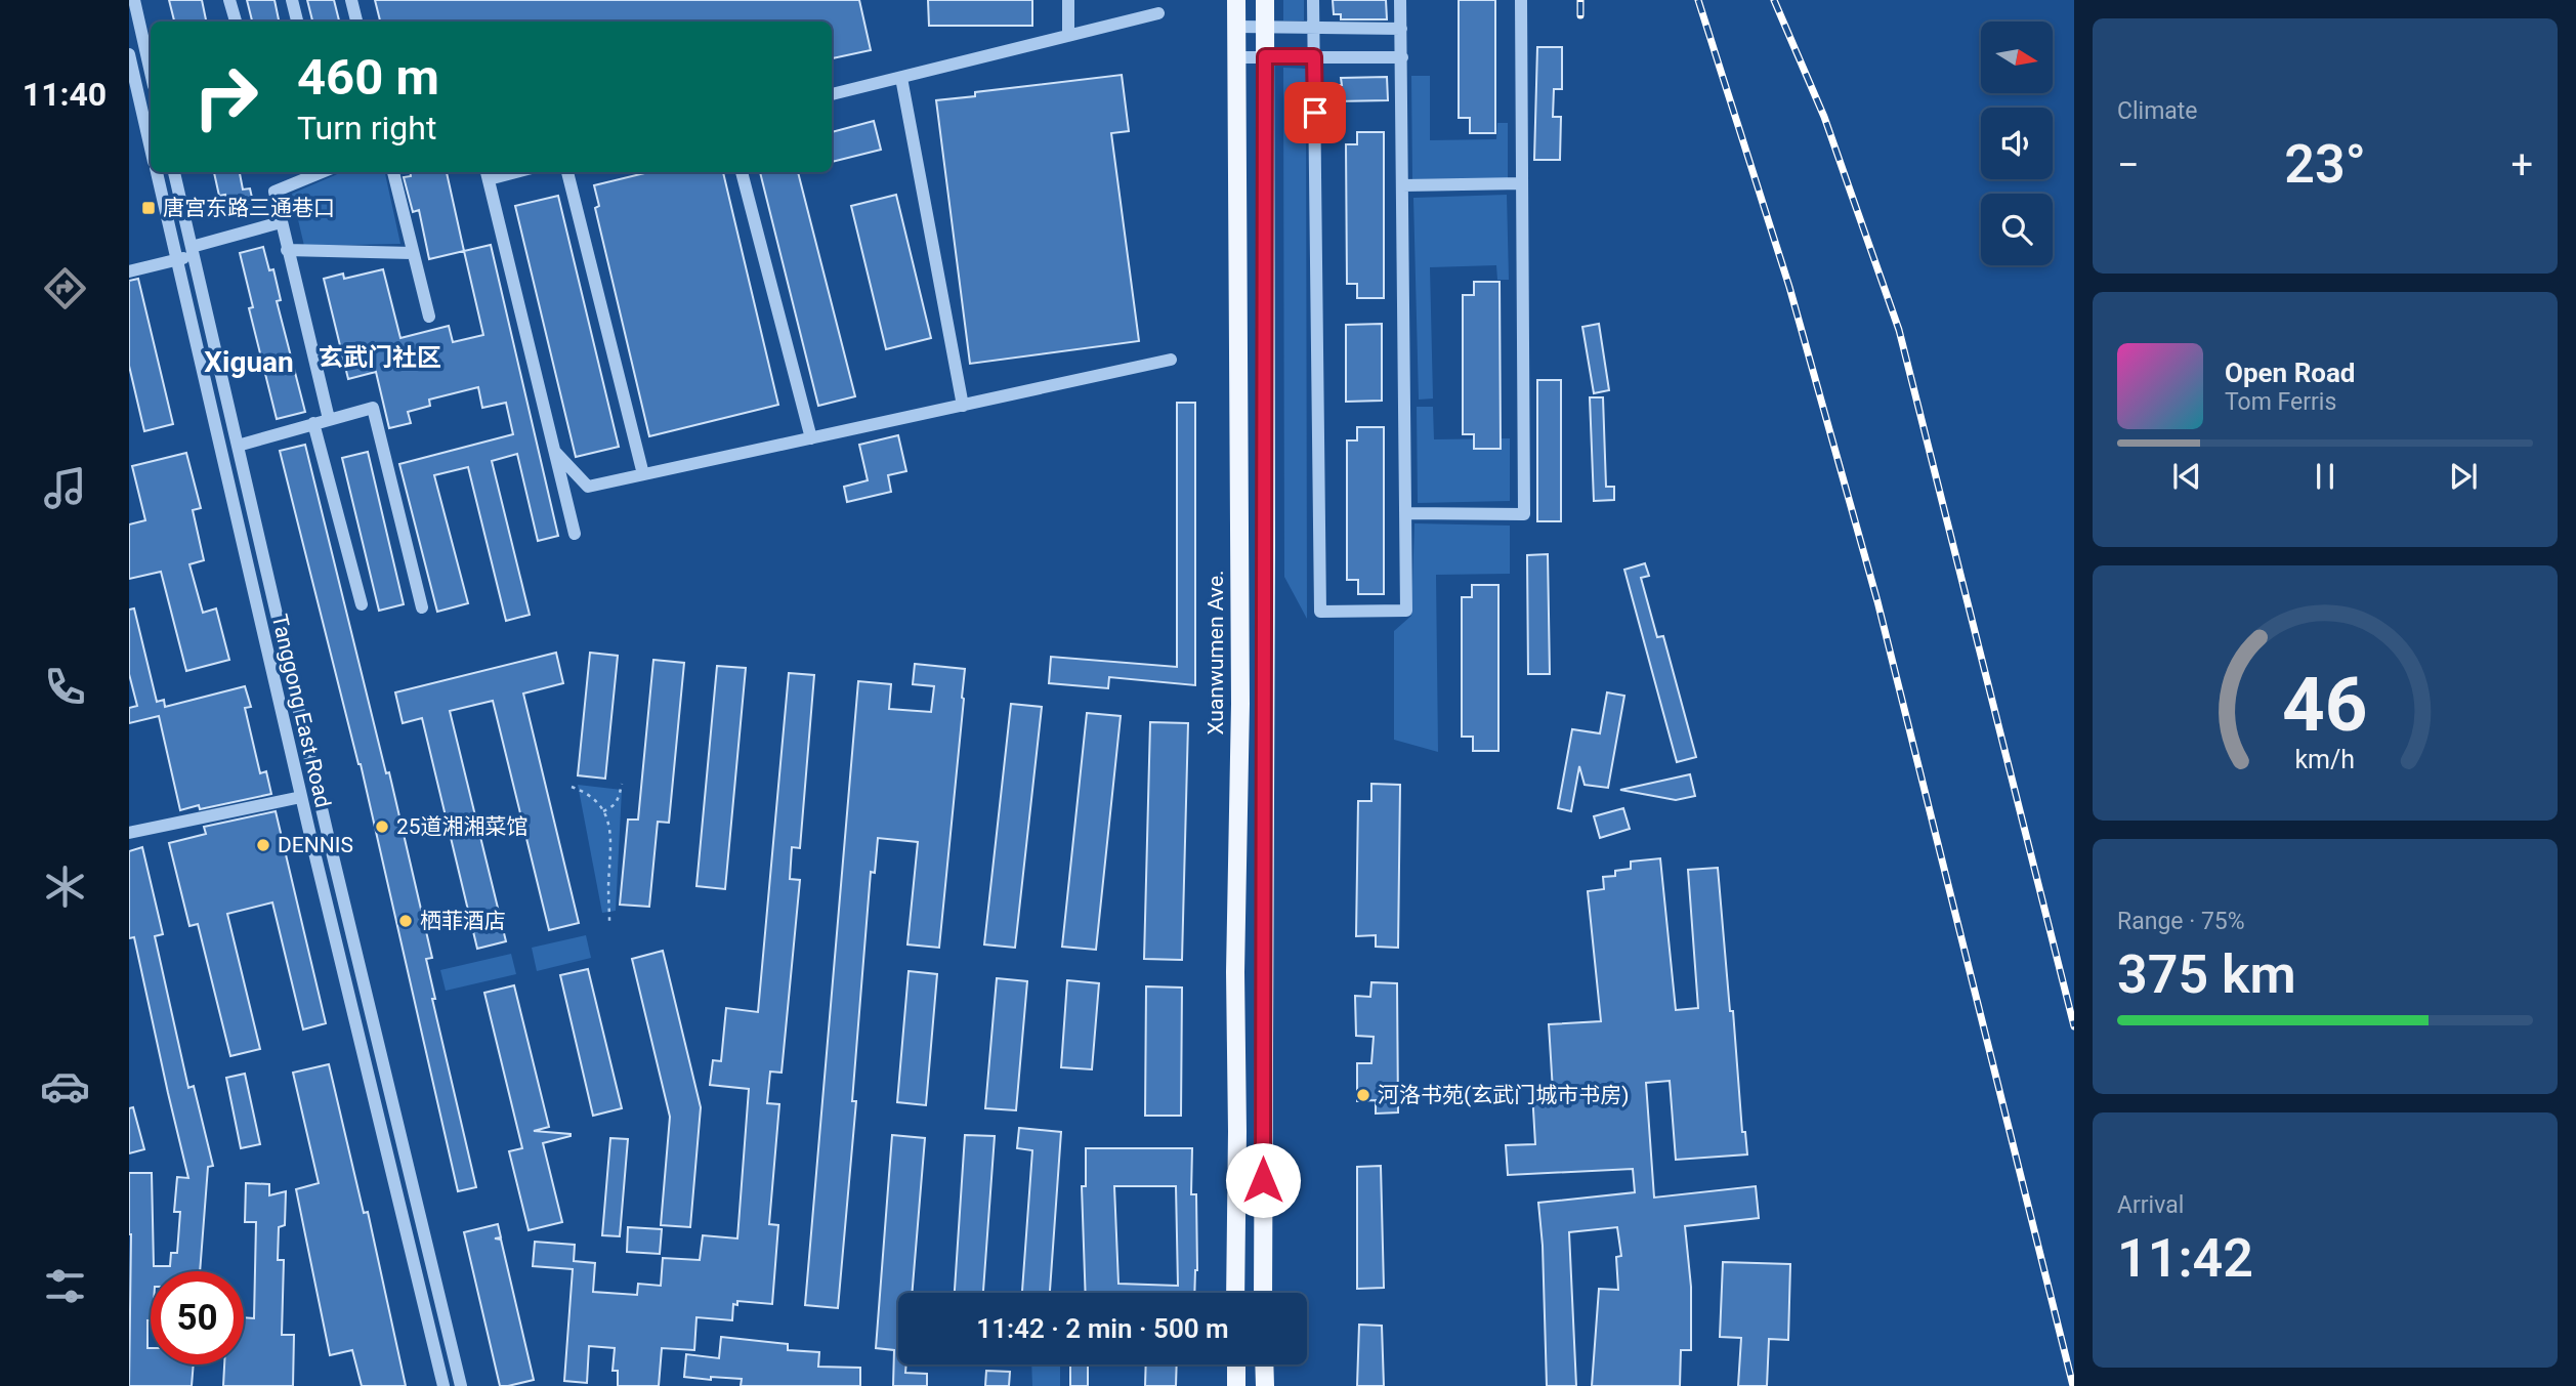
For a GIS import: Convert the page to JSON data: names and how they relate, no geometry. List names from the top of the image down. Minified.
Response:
{"streets":{"main road":["Xuanwumen Ave."],"street":["Tanggong East Road"]},"districts":["玄武门社区","Xiguan"],"places":{"transit":["唐宫东路三通巷口"],"other":["25道湘湘菜馆","DENNIS","栖菲酒店","河洛书苑(玄武门城市书房)"]},"north":"right","page":{"tabs":"11:40","tile":["Climate",["Range · 75%","375 km"],["Arrival","11:42"]],"turn":["460 m","Turn right"],"heat":["−","23°","+"],"song":["Open Road","Tom Ferris"],"limit":"50","trip":"11:42 · 2 min · 500 m","gauge":["46","km/h"]}}
